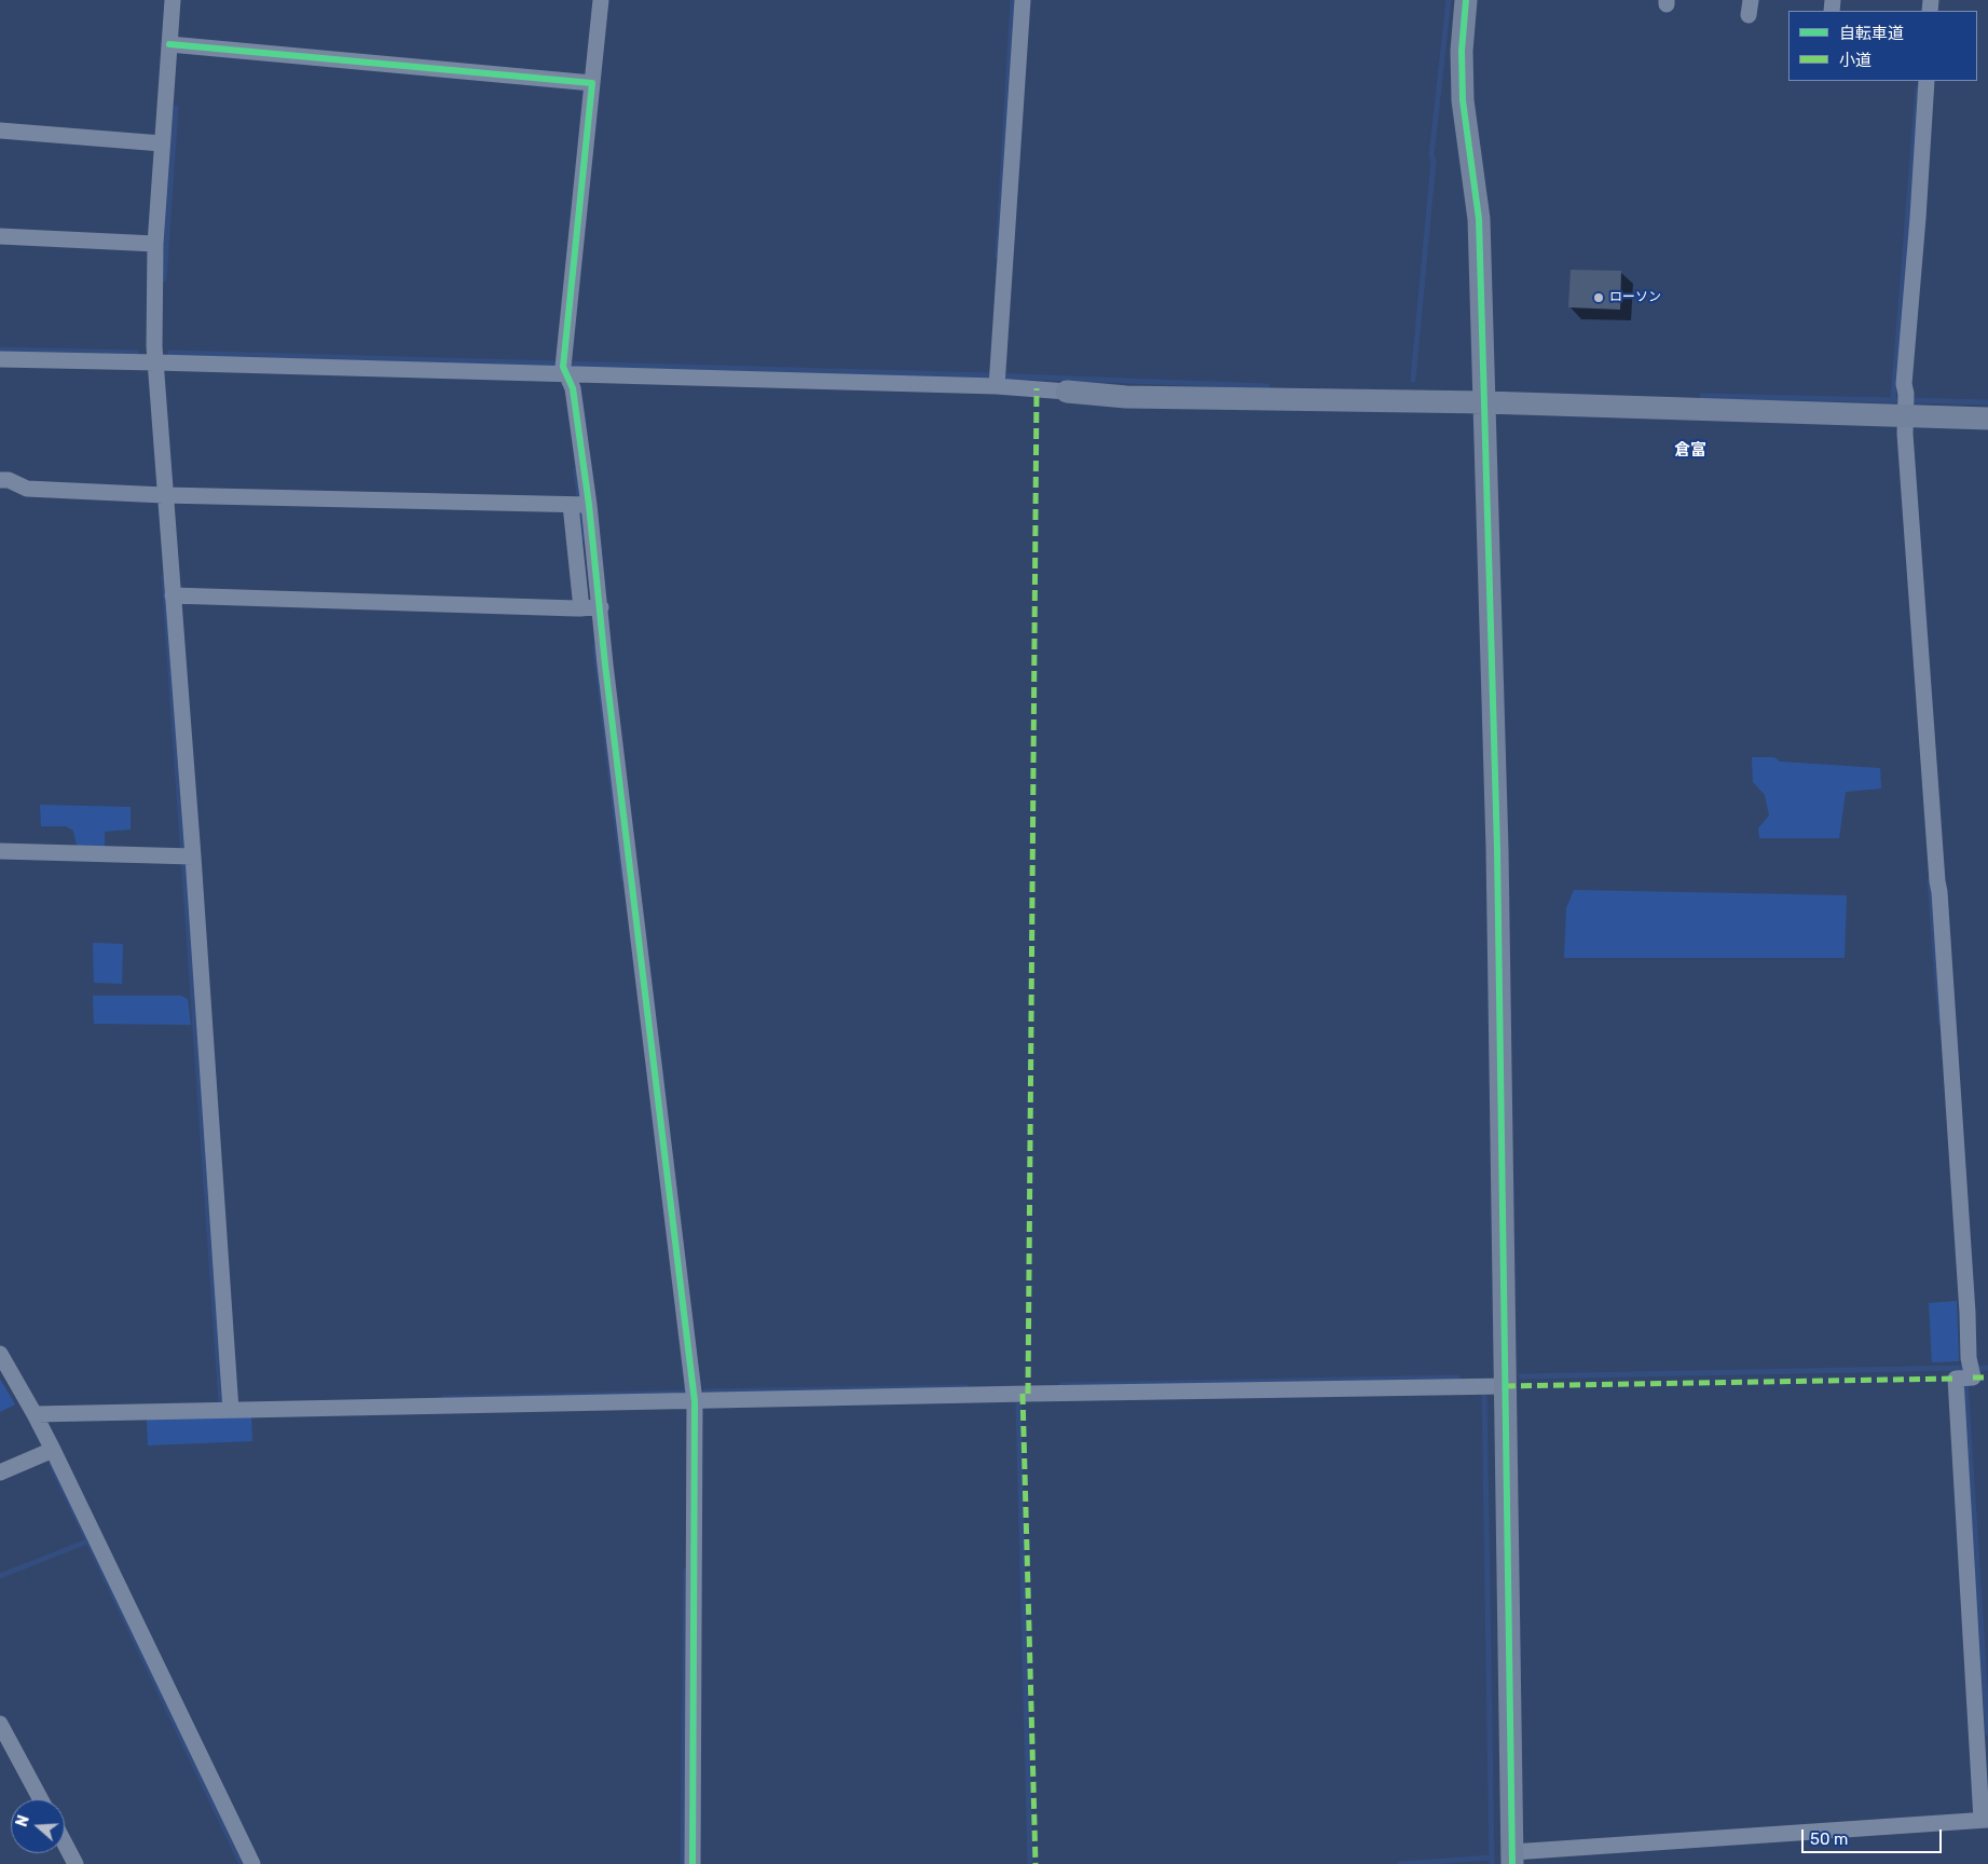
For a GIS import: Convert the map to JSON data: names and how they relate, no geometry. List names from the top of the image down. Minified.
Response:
{"districts":["倉富"],"places":["ローソン"],"legend":["自転車道","小道"],"scale_bar":"50 m","north":"left"}
